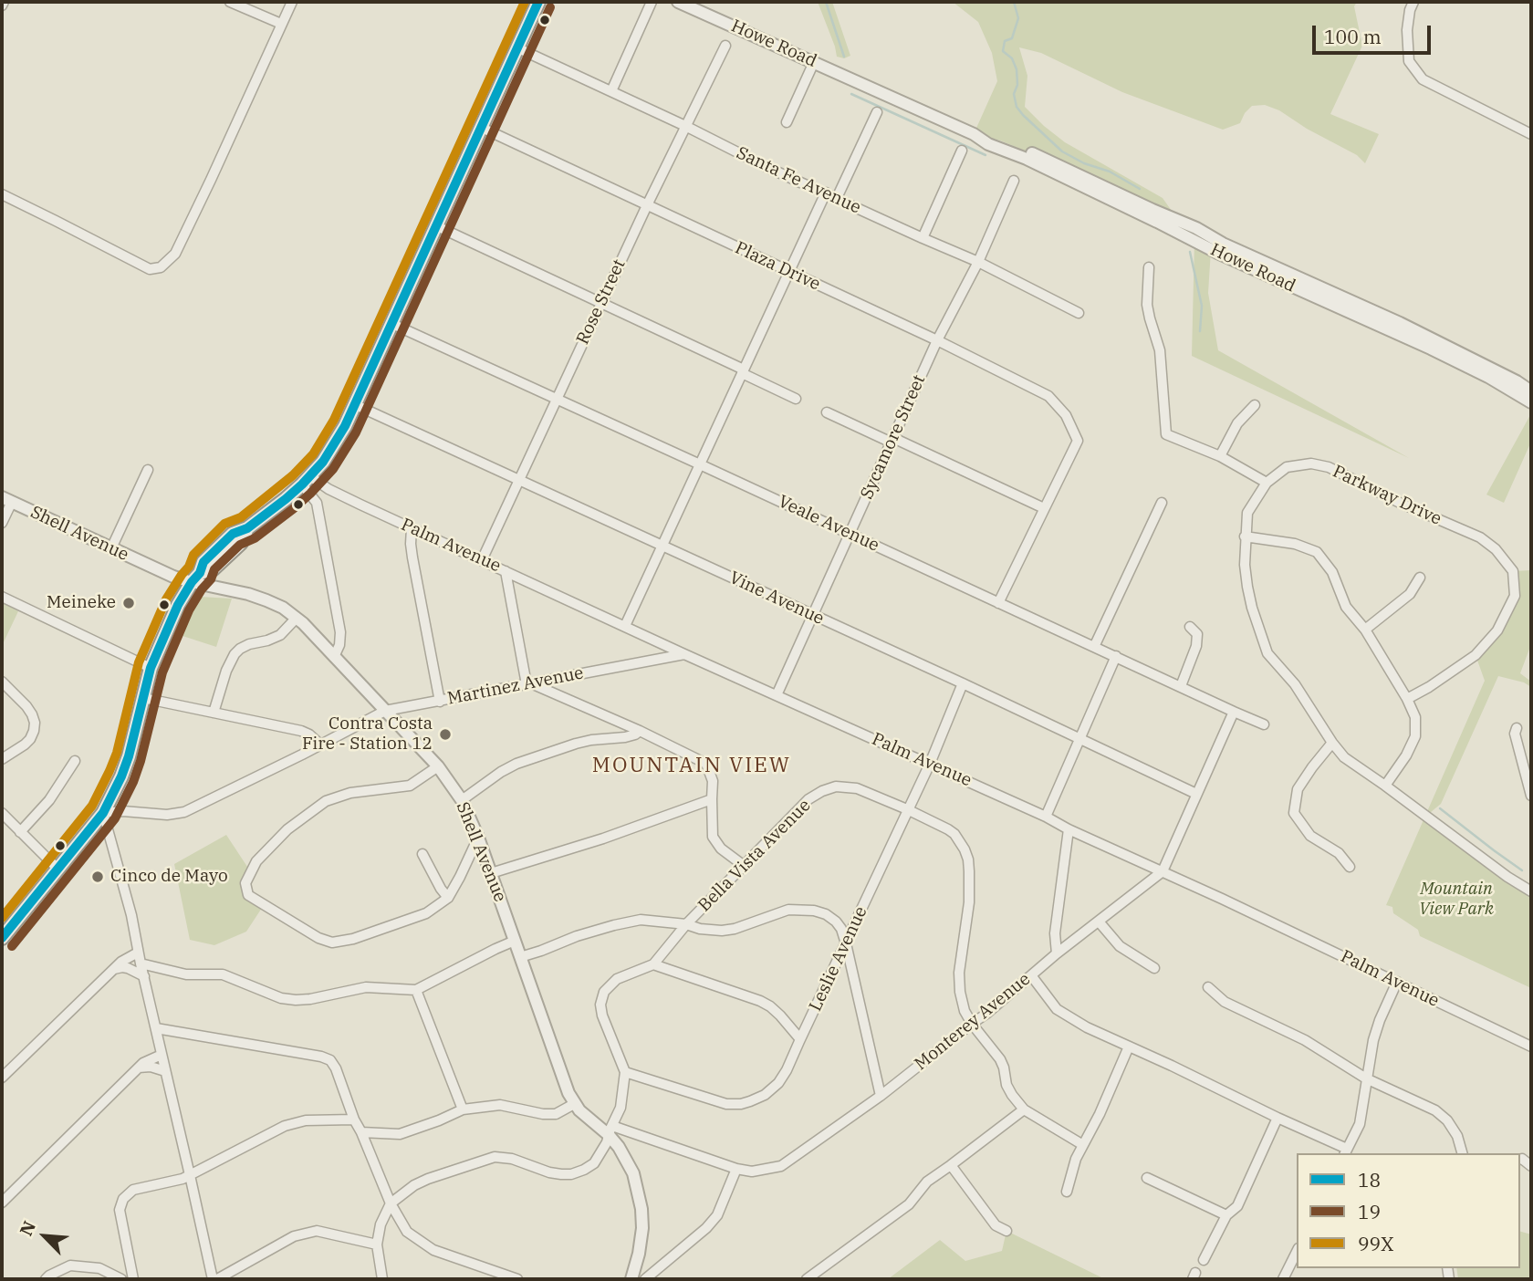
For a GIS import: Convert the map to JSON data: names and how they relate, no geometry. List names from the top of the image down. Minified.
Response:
{"streets":{"street":["Howe Road","Santa Fe Avenue","Plaza Drive","Rose Street","Sycamore Street","Parkway Drive","Veale Avenue","Shell Avenue","Palm Avenue","Vine Avenue","Martinez Avenue","Bella Vista Avenue","Leslie Avenue","Monterey Avenue"]},"crossings":[["Santa Fe Avenue","Rose Street"],["Santa Fe Avenue","Sycamore Street"],["Plaza Drive","Rose Street"],["Plaza Drive","Sycamore Street"],["Rose Street","Veale Avenue"],["Rose Street","Palm Avenue"],["Rose Street","Vine Avenue"],["Sycamore Street","Veale Avenue"],["Sycamore Street","Palm Avenue"],["Sycamore Street","Vine Avenue"],["Veale Avenue","Monterey Avenue"],["Shell Avenue","Martinez Avenue"],["Shell Avenue","Bella Vista Avenue"],["Shell Avenue","Monterey Avenue"],["Palm Avenue","Martinez Avenue"],["Palm Avenue","Leslie Avenue"],["Palm Avenue","Monterey Avenue"],["Vine Avenue","Leslie Avenue"],["Vine Avenue","Monterey Avenue"],["Bella Vista Avenue","Leslie Avenue"],["Bella Vista Avenue","Monterey Avenue"]],"districts":["MOUNTAIN VIEW"],"parks":["Mountain View Park"],"places":["Meineke","Contra Costa Fire - Station 12","Cinco de Mayo"],"lines":["transit line 18","transit line 99X","transit line 19"],"legend":["18","19","99X"],"scale_bar":"100 m","north":"top left"}
